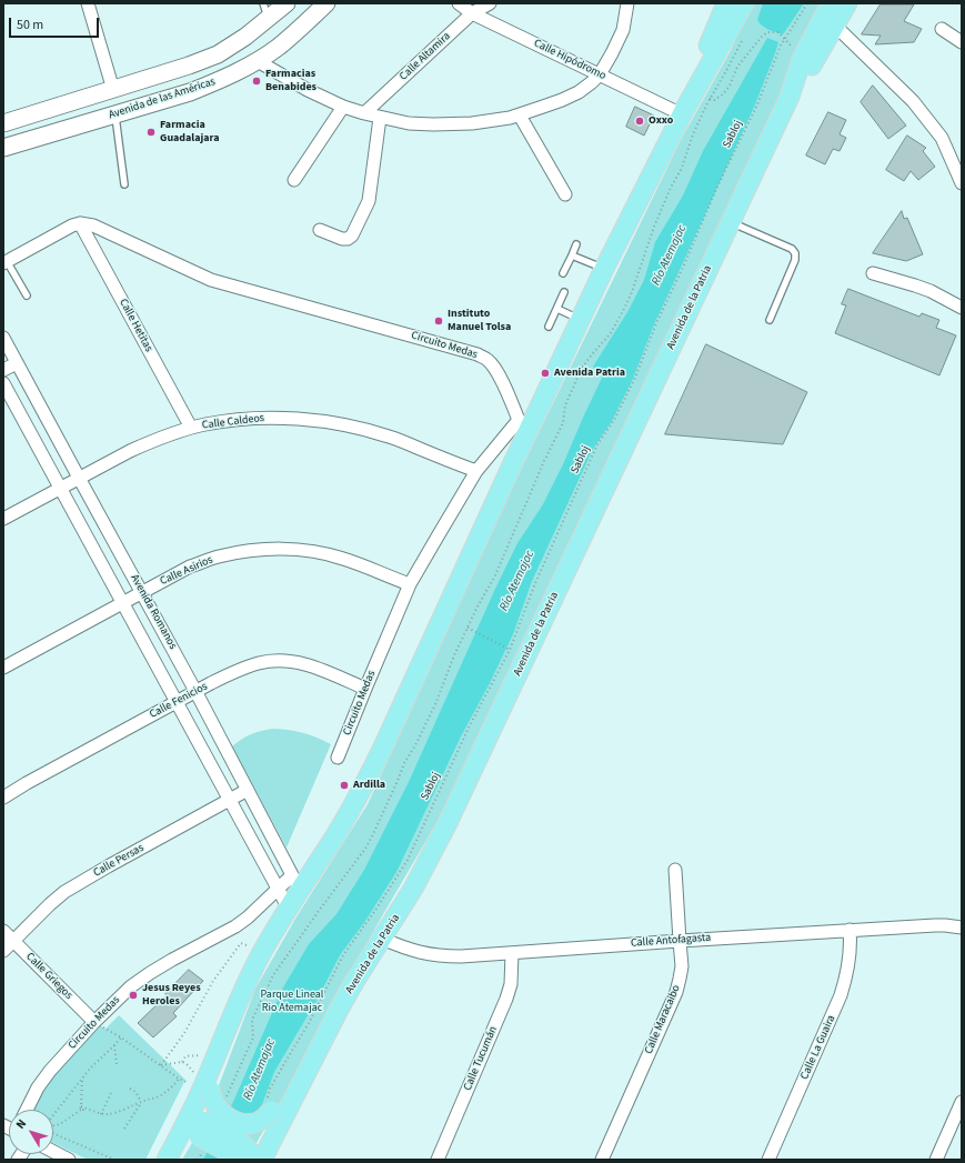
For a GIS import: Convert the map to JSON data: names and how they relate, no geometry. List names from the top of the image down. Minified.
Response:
{"streets":{"main road":["Avenida de las Américas","Avenida de la Patria"],"street":["Calle Altamira","Calle Hipódromo","Calle Hetitas","Circuito Medas","Calle Caldeos","Calle Asirios","Avenida Romanos","Calle Fenicios","Calle Persas","Calle Antofagasta","Calle Griegos","Calle Maracaibo","Calle La Guaira","Calle Tucumán"],"path":["Sabloj"]},"crossings":[["Calle Altamira","Calle Hipódromo"],["Avenida de la Patria","Calle Antofagasta"],["Calle Hetitas","Circuito Medas"],["Calle Hetitas","Calle Caldeos"],["Circuito Medas","Calle Caldeos"],["Circuito Medas","Calle Asirios"],["Circuito Medas","Avenida Romanos"],["Circuito Medas","Calle Fenicios"],["Circuito Medas","Calle Griegos"],["Calle Caldeos","Avenida Romanos"],["Calle Asirios","Avenida Romanos"],["Avenida Romanos","Calle Fenicios"],["Avenida Romanos","Calle Persas"],["Calle Persas","Calle Griegos"],["Calle Antofagasta","Calle Maracaibo"],["Calle Antofagasta","Calle La Guaira"],["Calle Antofagasta","Calle Tucumán"]],"water":["Río Atemajac"],"parks":["Parque Lineal Rio Atemajac"],"places":["Farmacias Benabides","Oxxo","Farmacia Guadalajara","Instituto Manuel Tolsa","Avenida Patria","Ardilla","Jesus Reyes Heroles"],"scale_bar":"50 m","north":"top left"}
